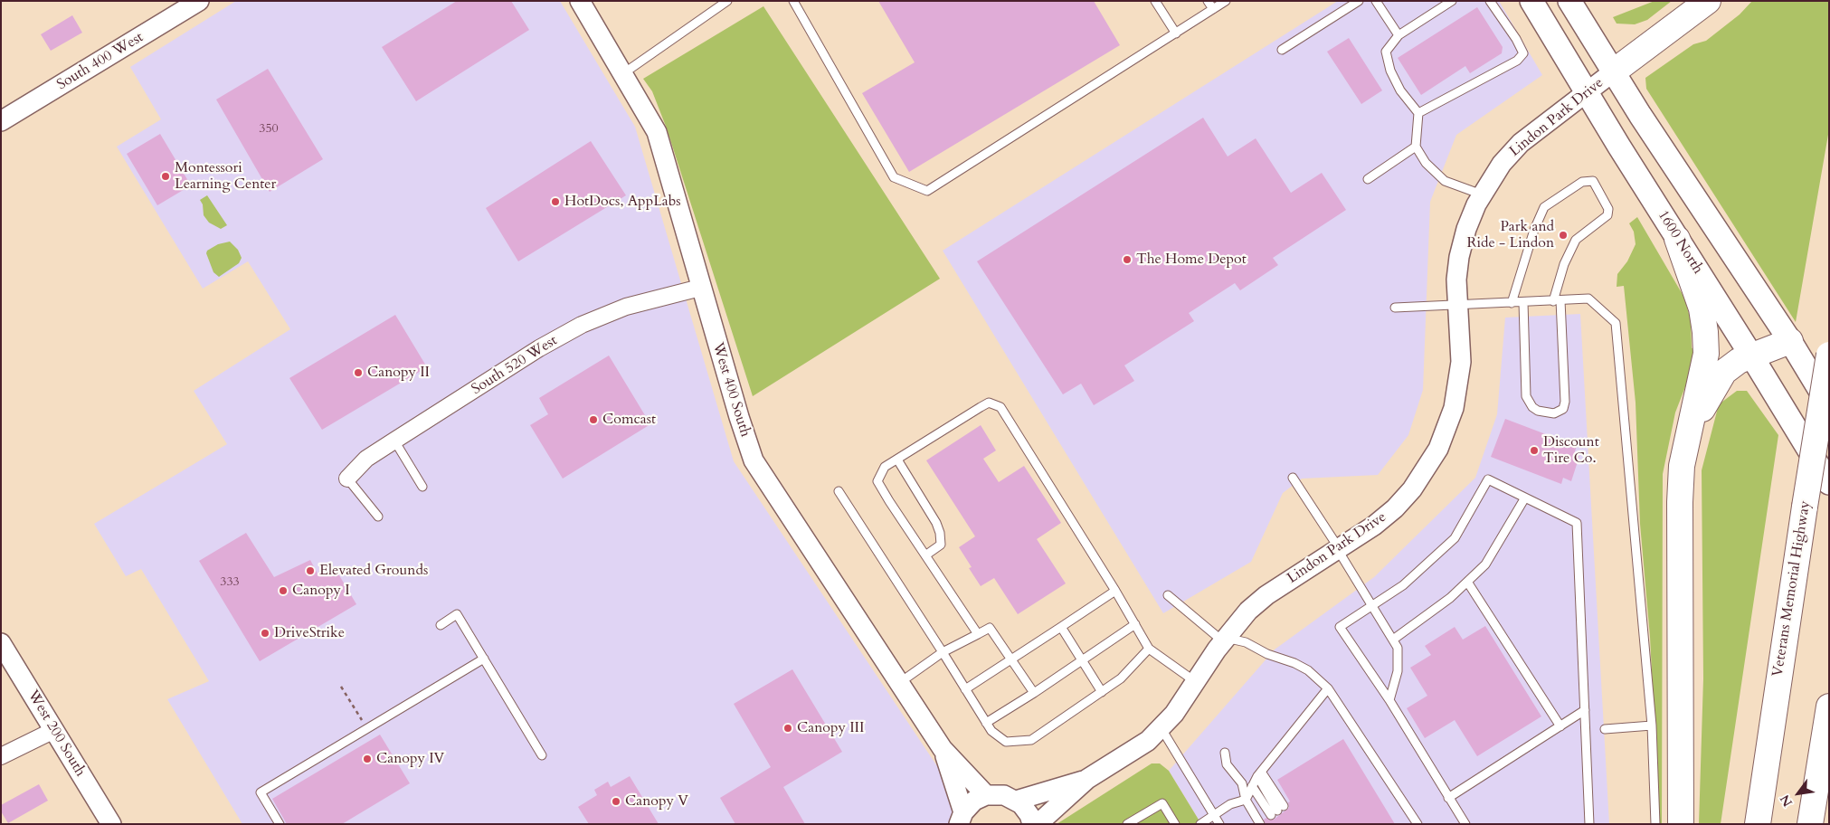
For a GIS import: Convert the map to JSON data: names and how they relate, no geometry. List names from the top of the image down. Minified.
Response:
{"streets":{"highway":["Veterans Memorial Highway"],"main road":["1600 North"],"street":["South 400 West","Lindon Park Drive","South 520 West","West 400 South","West 200 South"]},"crossings":[["Lindon Park Drive","1600 North"],["South 520 West","West 400 South"]],"places":["Montessori Learning Center","HotDocs, AppLabs","Park and Ride - Lindon","The Home Depot","Canopy II","Comcast","Discount Tire Co.","Elevated Grounds","Canopy I","DriveStrike","Canopy III","Canopy IV","Canopy V"],"house_numbers":["350","333"],"north":"bottom left"}
